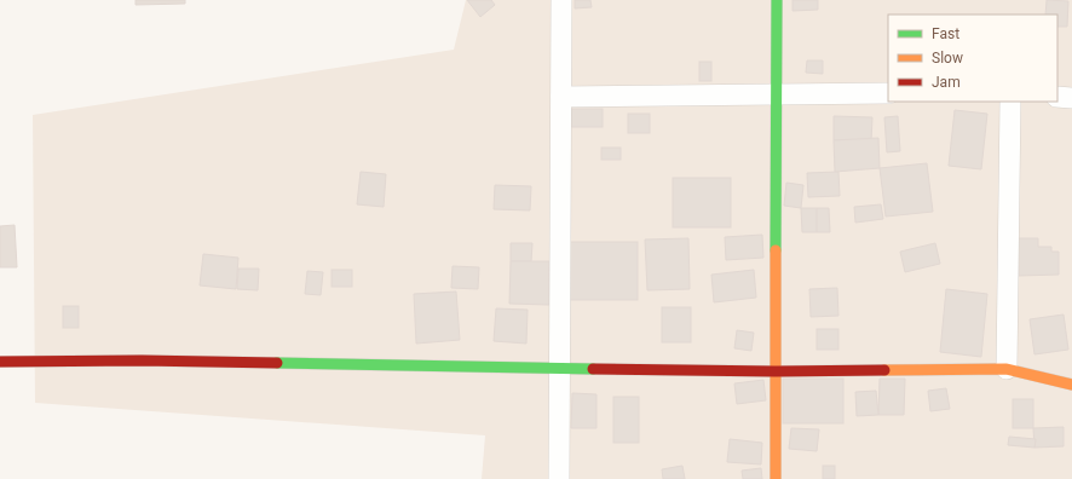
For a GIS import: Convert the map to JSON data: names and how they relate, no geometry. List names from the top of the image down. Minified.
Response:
{"legend":["Fast","Slow","Jam"]}
